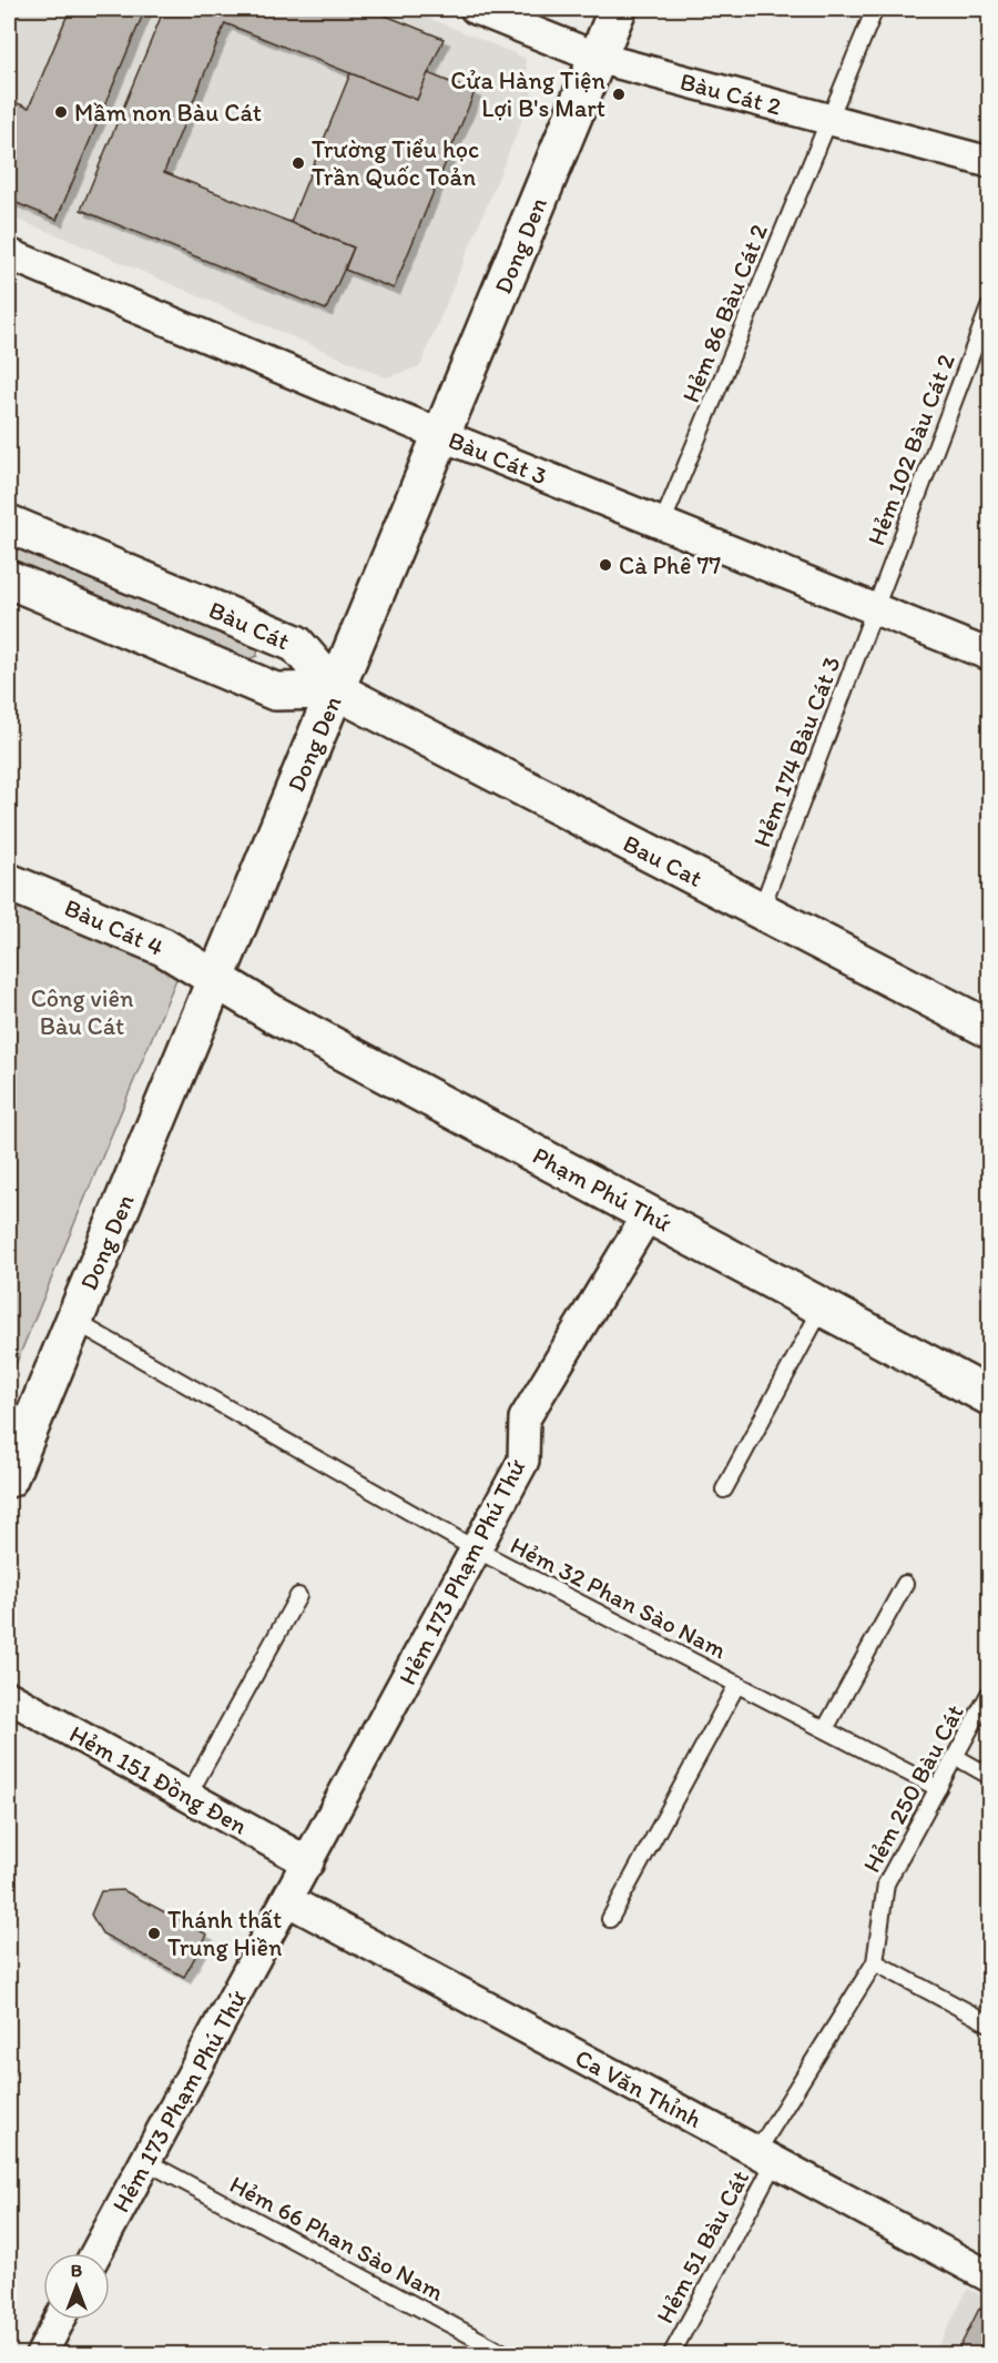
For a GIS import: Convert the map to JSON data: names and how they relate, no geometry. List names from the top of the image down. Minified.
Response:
{"streets":{"street":["Bàu Cát 2","Dong Den","Bàu Cát 3","Bàu Cát","Bau Cat","Bàu Cát 4","Phạm Phú Thứ","Hẻm 173 Phạm Phú Thứ","Hẻm 151 Đồng Đen","Ca Văn Thỉnh"],"lane":["Hẻm 86 Bàu Cát 2","Hẻm 102 Bàu Cát 2","Hẻm 174 Bàu Cát 3","Hẻm 32 Phan Sào Nam","Hẻm 250 Bàu Cát","Hẻm 66 Phan Sào Nam","Hẻm 51 Bàu Cát"]},"crossings":[["Bàu Cát 2","Dong Den"],["Bàu Cát 2","Hẻm 86 Bàu Cát 2"],["Dong Den","Bàu Cát 3"],["Dong Den","Bàu Cát"],["Dong Den","Bau Cat"],["Dong Den","Bàu Cát 4"],["Dong Den","Phạm Phú Thứ"],["Dong Den","Hẻm 32 Phan Sào Nam"],["Hẻm 86 Bàu Cát 2","Bàu Cát 3"],["Hẻm 102 Bàu Cát 2","Bàu Cát 3"],["Hẻm 102 Bàu Cát 2","Hẻm 174 Bàu Cát 3"],["Bàu Cát 3","Hẻm 174 Bàu Cát 3"],["Bàu Cát","Bau Cat"],["Hẻm 174 Bàu Cát 3","Bau Cat"],["Bàu Cát 4","Phạm Phú Thứ"],["Phạm Phú Thứ","Hẻm 173 Phạm Phú Thứ"],["Hẻm 173 Phạm Phú Thứ","Hẻm 32 Phan Sào Nam"],["Hẻm 173 Phạm Phú Thứ","Hẻm 151 Đồng Đen"],["Hẻm 173 Phạm Phú Thứ","Ca Văn Thỉnh"],["Hẻm 173 Phạm Phú Thứ","Hẻm 66 Phan Sào Nam"],["Hẻm 32 Phan Sào Nam","Hẻm 250 Bàu Cát"],["Hẻm 250 Bàu Cát","Ca Văn Thỉnh"],["Hẻm 250 Bàu Cát","Hẻm 51 Bàu Cát"],["Ca Văn Thỉnh","Hẻm 51 Bàu Cát"]],"parks":["Công viên Bàu Cát"],"places":["Cửa Hàng Tiện Lợi B's Mart","Mầm non Bàu Cát","Trường Tiểu học Trần Quốc Toản","Cà Phê 77","Thánh thất Trung Hiền"],"north":"top"}
